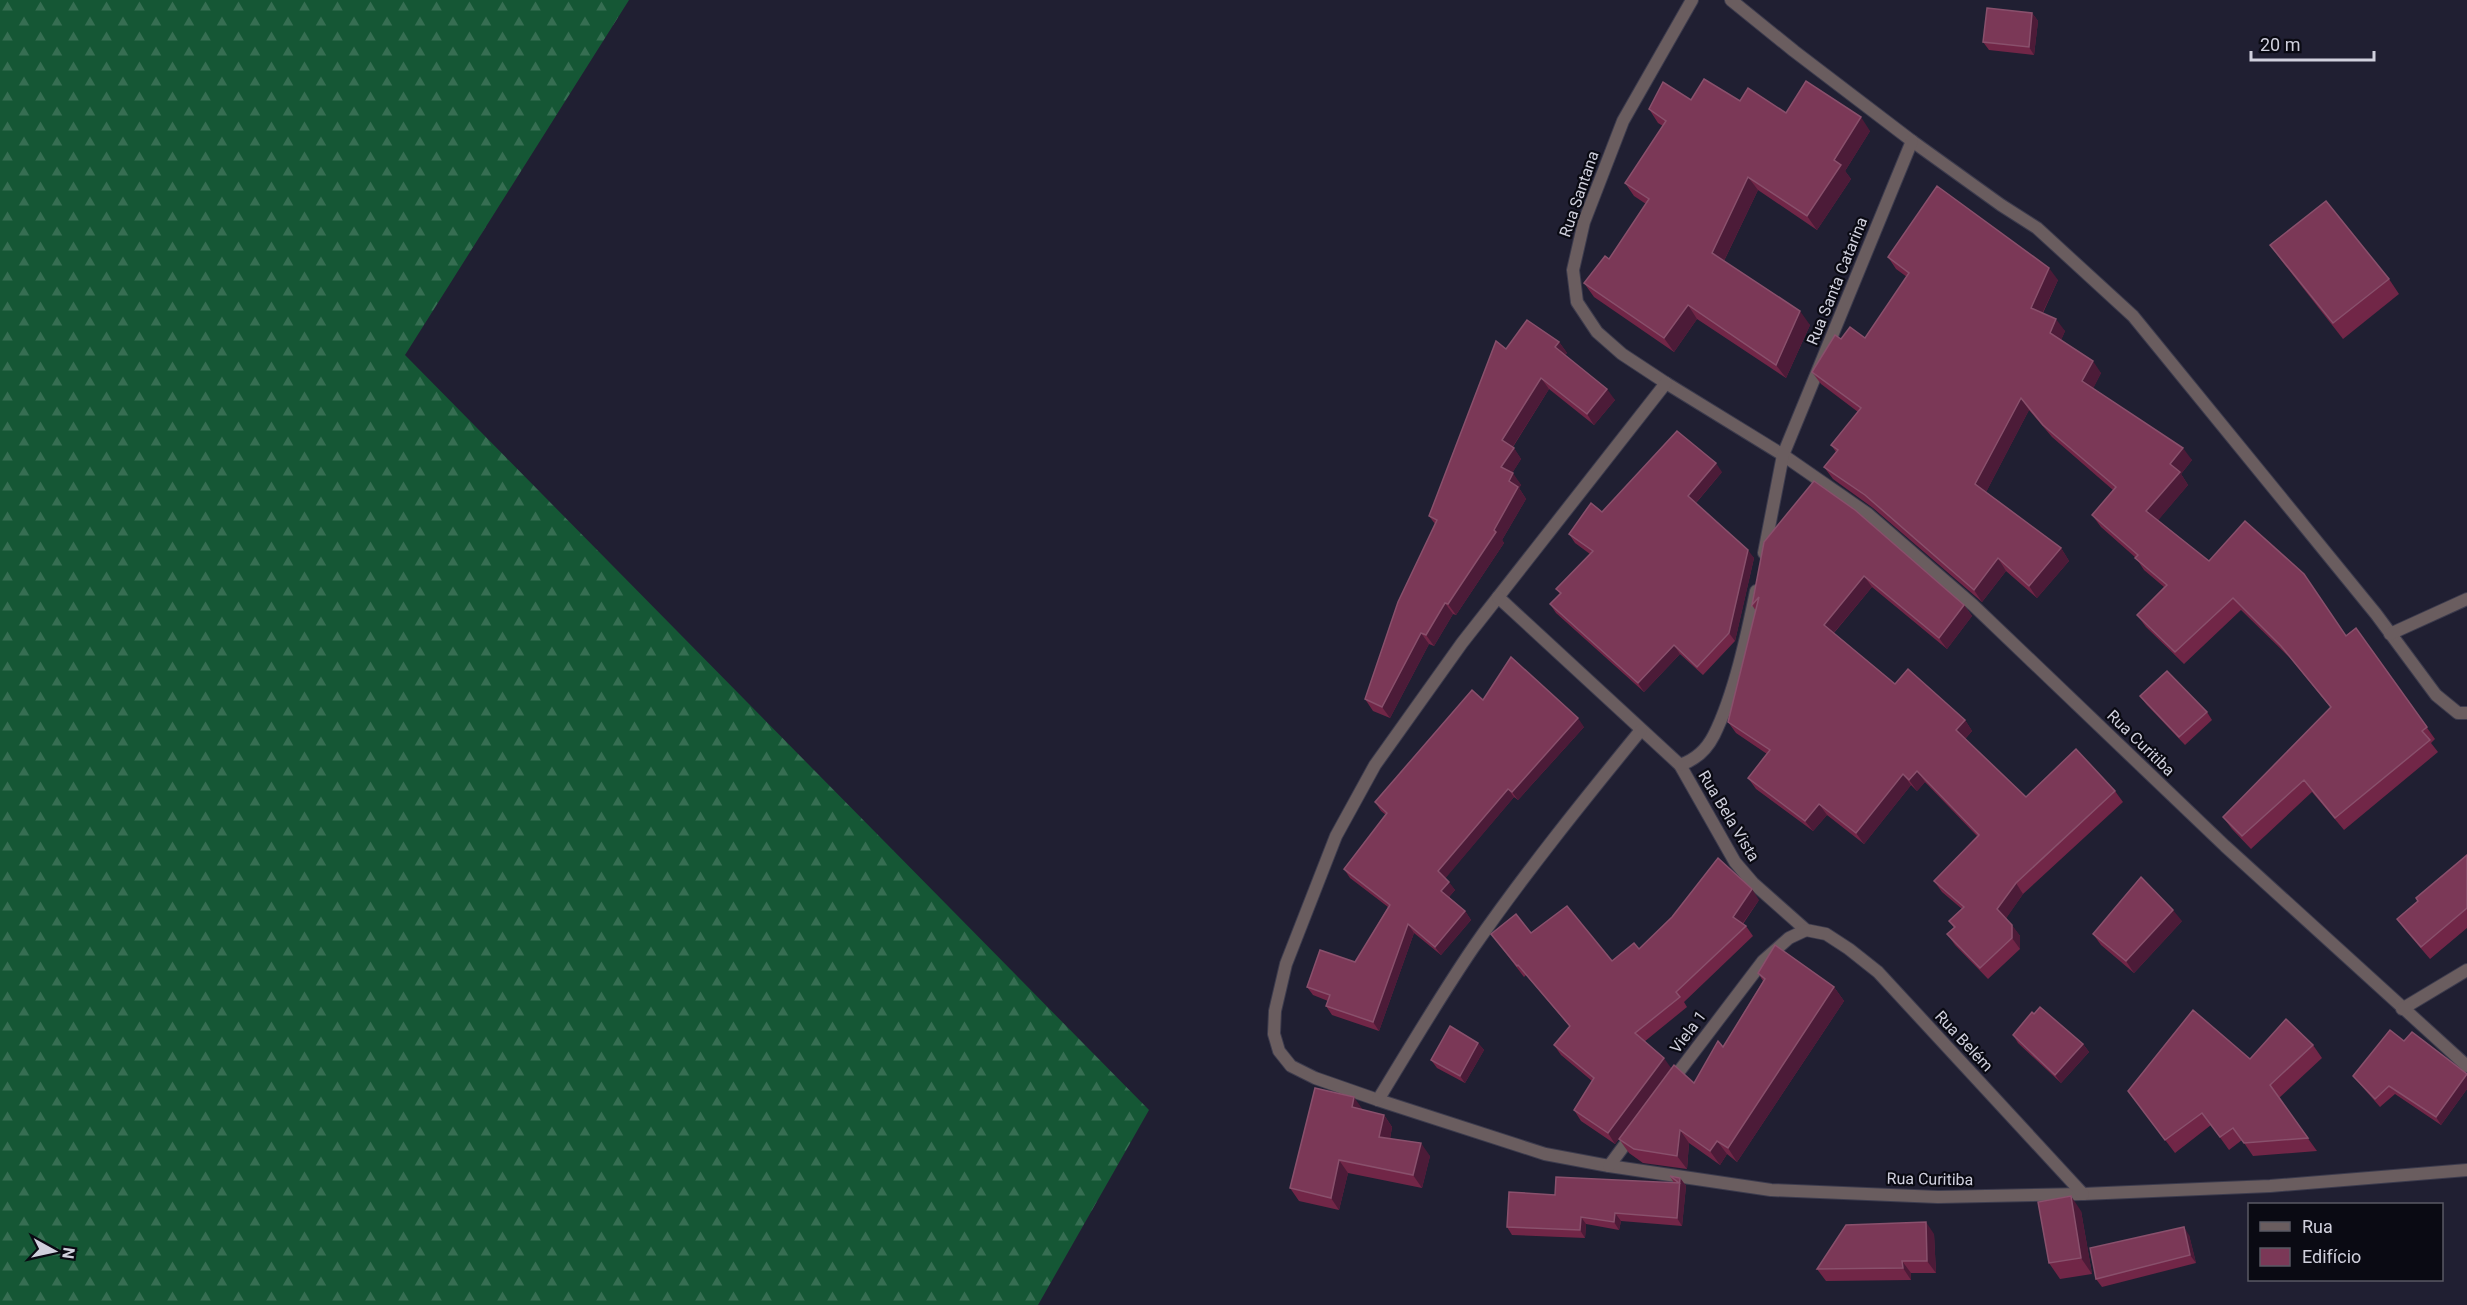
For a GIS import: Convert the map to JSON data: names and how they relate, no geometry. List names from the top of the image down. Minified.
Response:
{"streets":{"street":["Rua Santana","Rua Santa Catarina","Rua Curitiba","Rua Bela Vista","Viela 1","Rua Belém"]},"crossings":[["Rua Santana","Rua Santa Catarina"],["Rua Santana","Rua Curitiba"],["Rua Santa Catarina","Rua Curitiba"],["Rua Santa Catarina","Rua Bela Vista"],["Rua Curitiba","Rua Bela Vista"],["Rua Curitiba","Rua Belém"],["Rua Bela Vista","Viela 1"],["Rua Bela Vista","Rua Belém"],["Viela 1","Rua Belém"]],"legend":["Rua","Edifício"],"scale_bar":"20 m","north":"right"}
